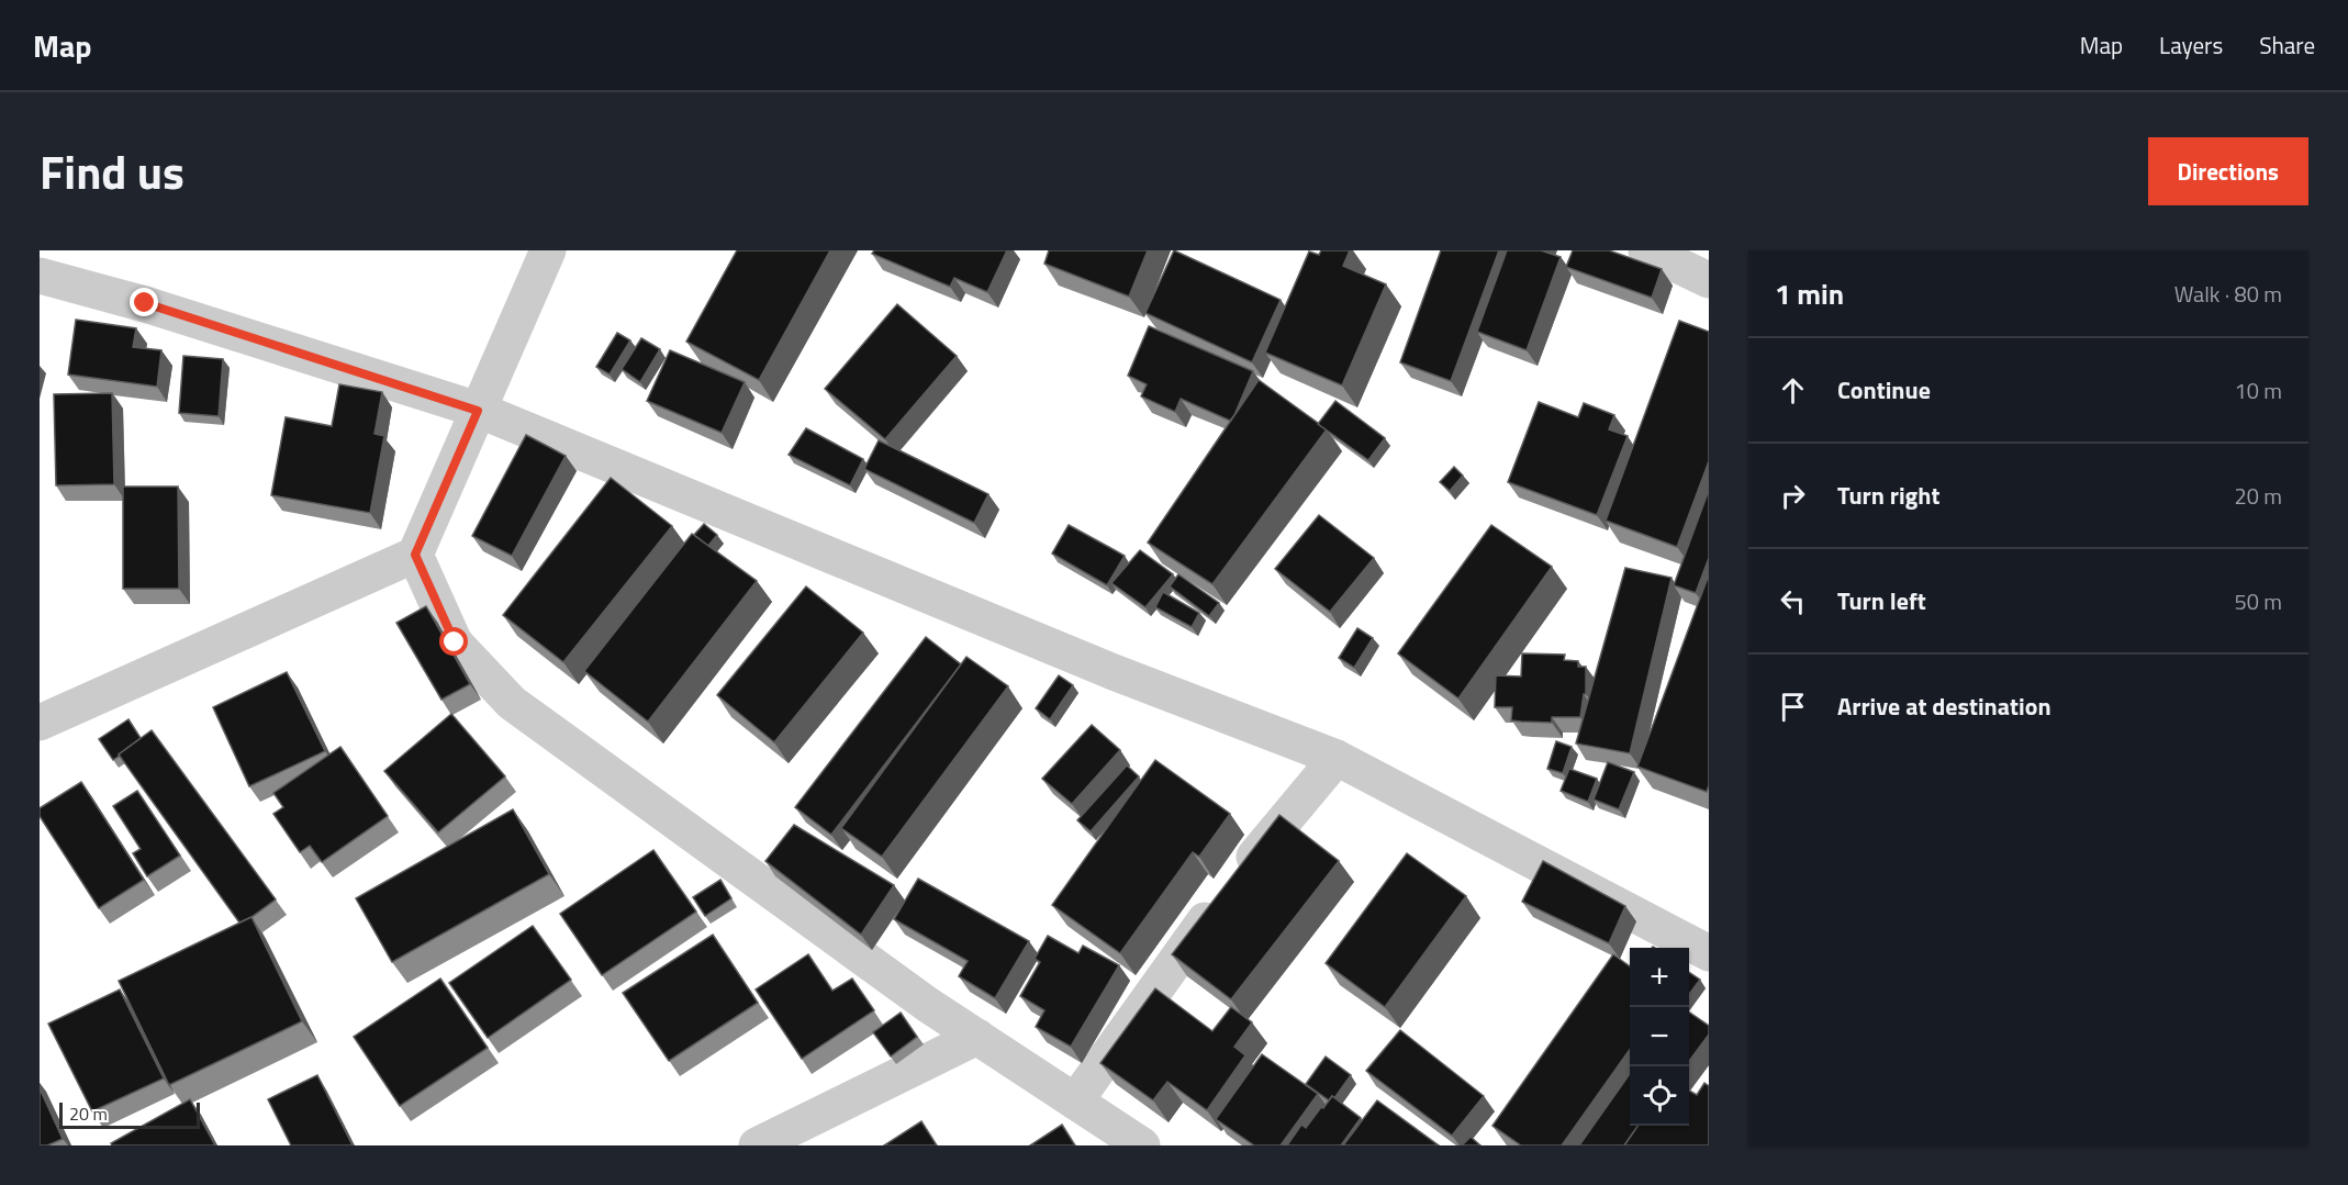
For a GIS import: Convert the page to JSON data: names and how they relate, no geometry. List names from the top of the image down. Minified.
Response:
{"scale_bar":"20 m","page":{"header":"Map","nav":["Map","Layers","Share"],"title":"Find us","buttons":"Directions","heading":["1 min","Walk · 80 m"],"list":[["Continue","10 m"],["Turn right","20 m"],["Turn left","50 m"],"Arrive at destination"],"map_buttons":["+","−"],"scale":"20 m"}}
